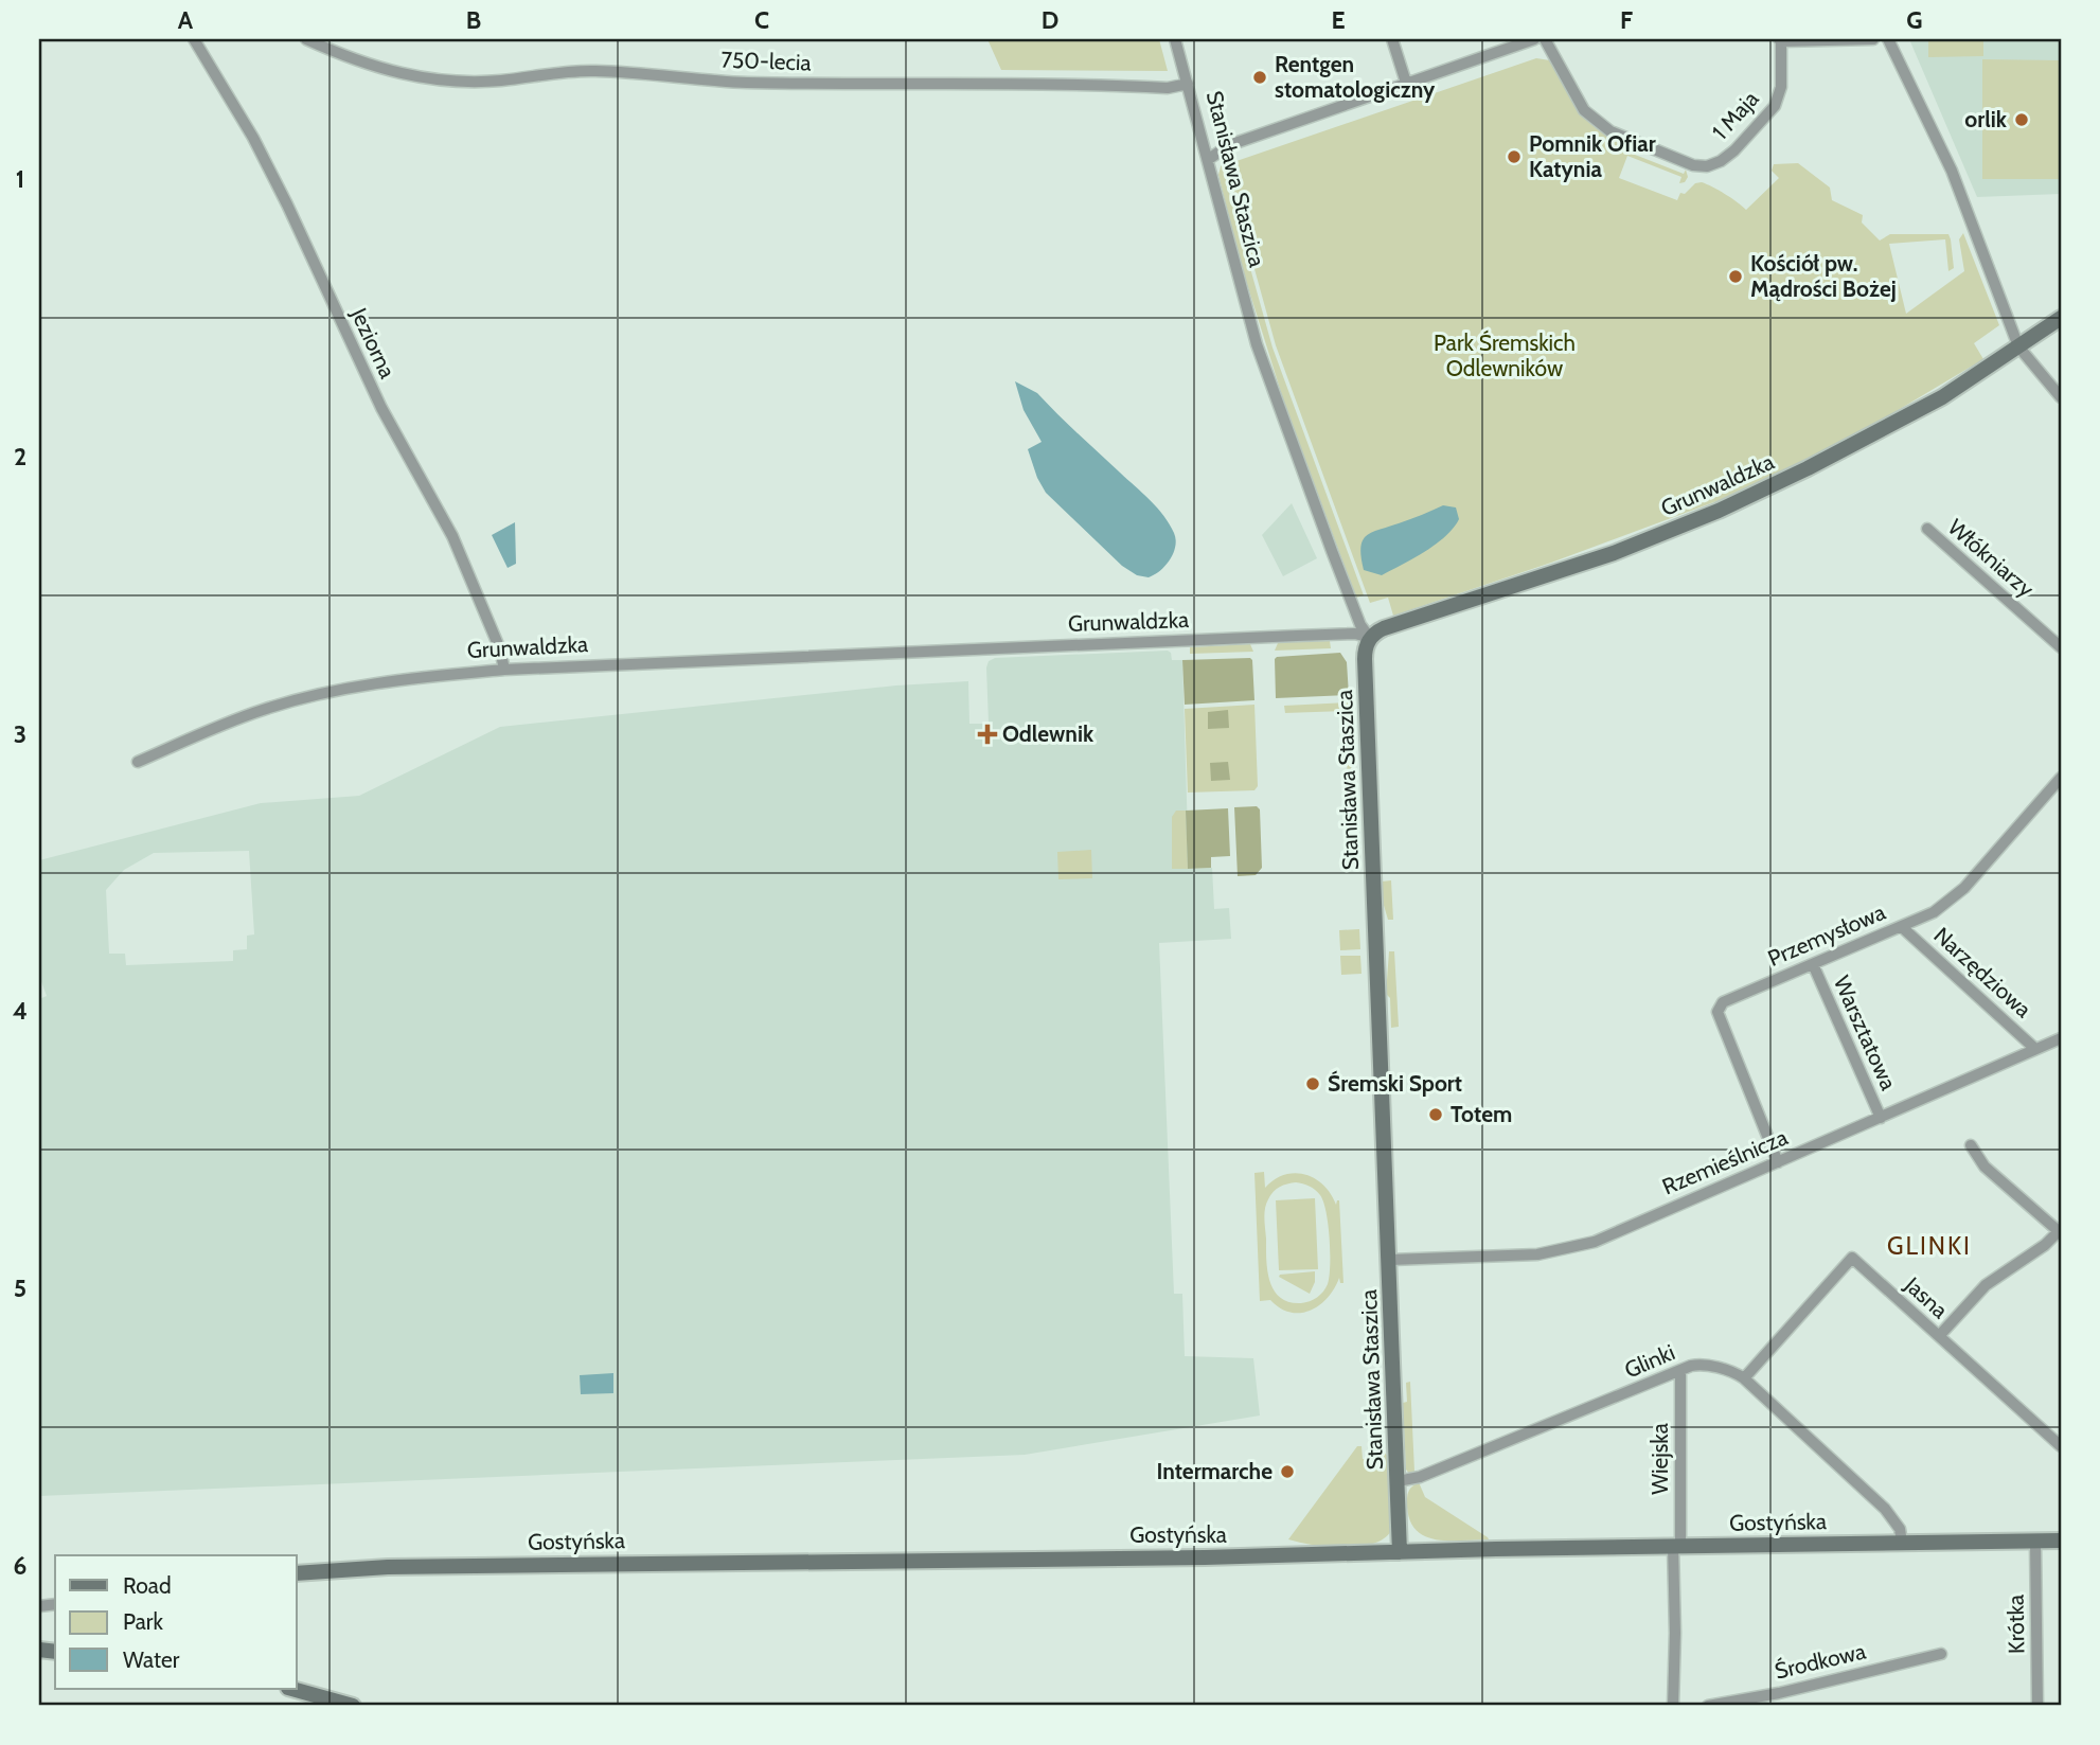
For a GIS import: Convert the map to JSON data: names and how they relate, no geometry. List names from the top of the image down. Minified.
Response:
{"streets":{"main road":["Stanisława Staszica","Grunwaldzka","Gostyńska"],"street":["750-lecia","1 Maja","Jeziorna","Włókniarzy","Przemysłowa","Narzędziowa","Warsztatowa","Rzemieślnicza","Jasna","Glinki","Wiejska","Krótka","Środkowa"]},"crossings":[["750-lecia","Stanisława Staszica"],["Stanisława Staszica","Grunwaldzka"],["Stanisława Staszica","Rzemieślnicza"],["Stanisława Staszica","Glinki"],["Stanisława Staszica","Gostyńska"],["Jeziorna","Grunwaldzka"],["Przemysłowa","Narzędziowa"],["Przemysłowa","Warsztatowa"],["Przemysłowa","Rzemieślnicza"],["Narzędziowa","Rzemieślnicza"],["Warsztatowa","Rzemieślnicza"],["Jasna","Glinki"],["Glinki","Wiejska"],["Glinki","Gostyńska"],["Wiejska","Gostyńska"],["Gostyńska","Krótka"]],"districts":["GLINKI"],"parks":["Park Śremskich Odlewników"],"places":{"other":["Rentgen stomatologiczny","orlik","Pomnik Ofiar Katynia","Kościół pw. Mądrości Bożej","Śremski Sport","Totem","Intermarche"],"health":["Odlewnik"]},"legend":["Road","Park","Water"],"grid":{"columns":["A","B","C","D","E","F","G"],"rows":["1","2","3","4","5","6"]}}
